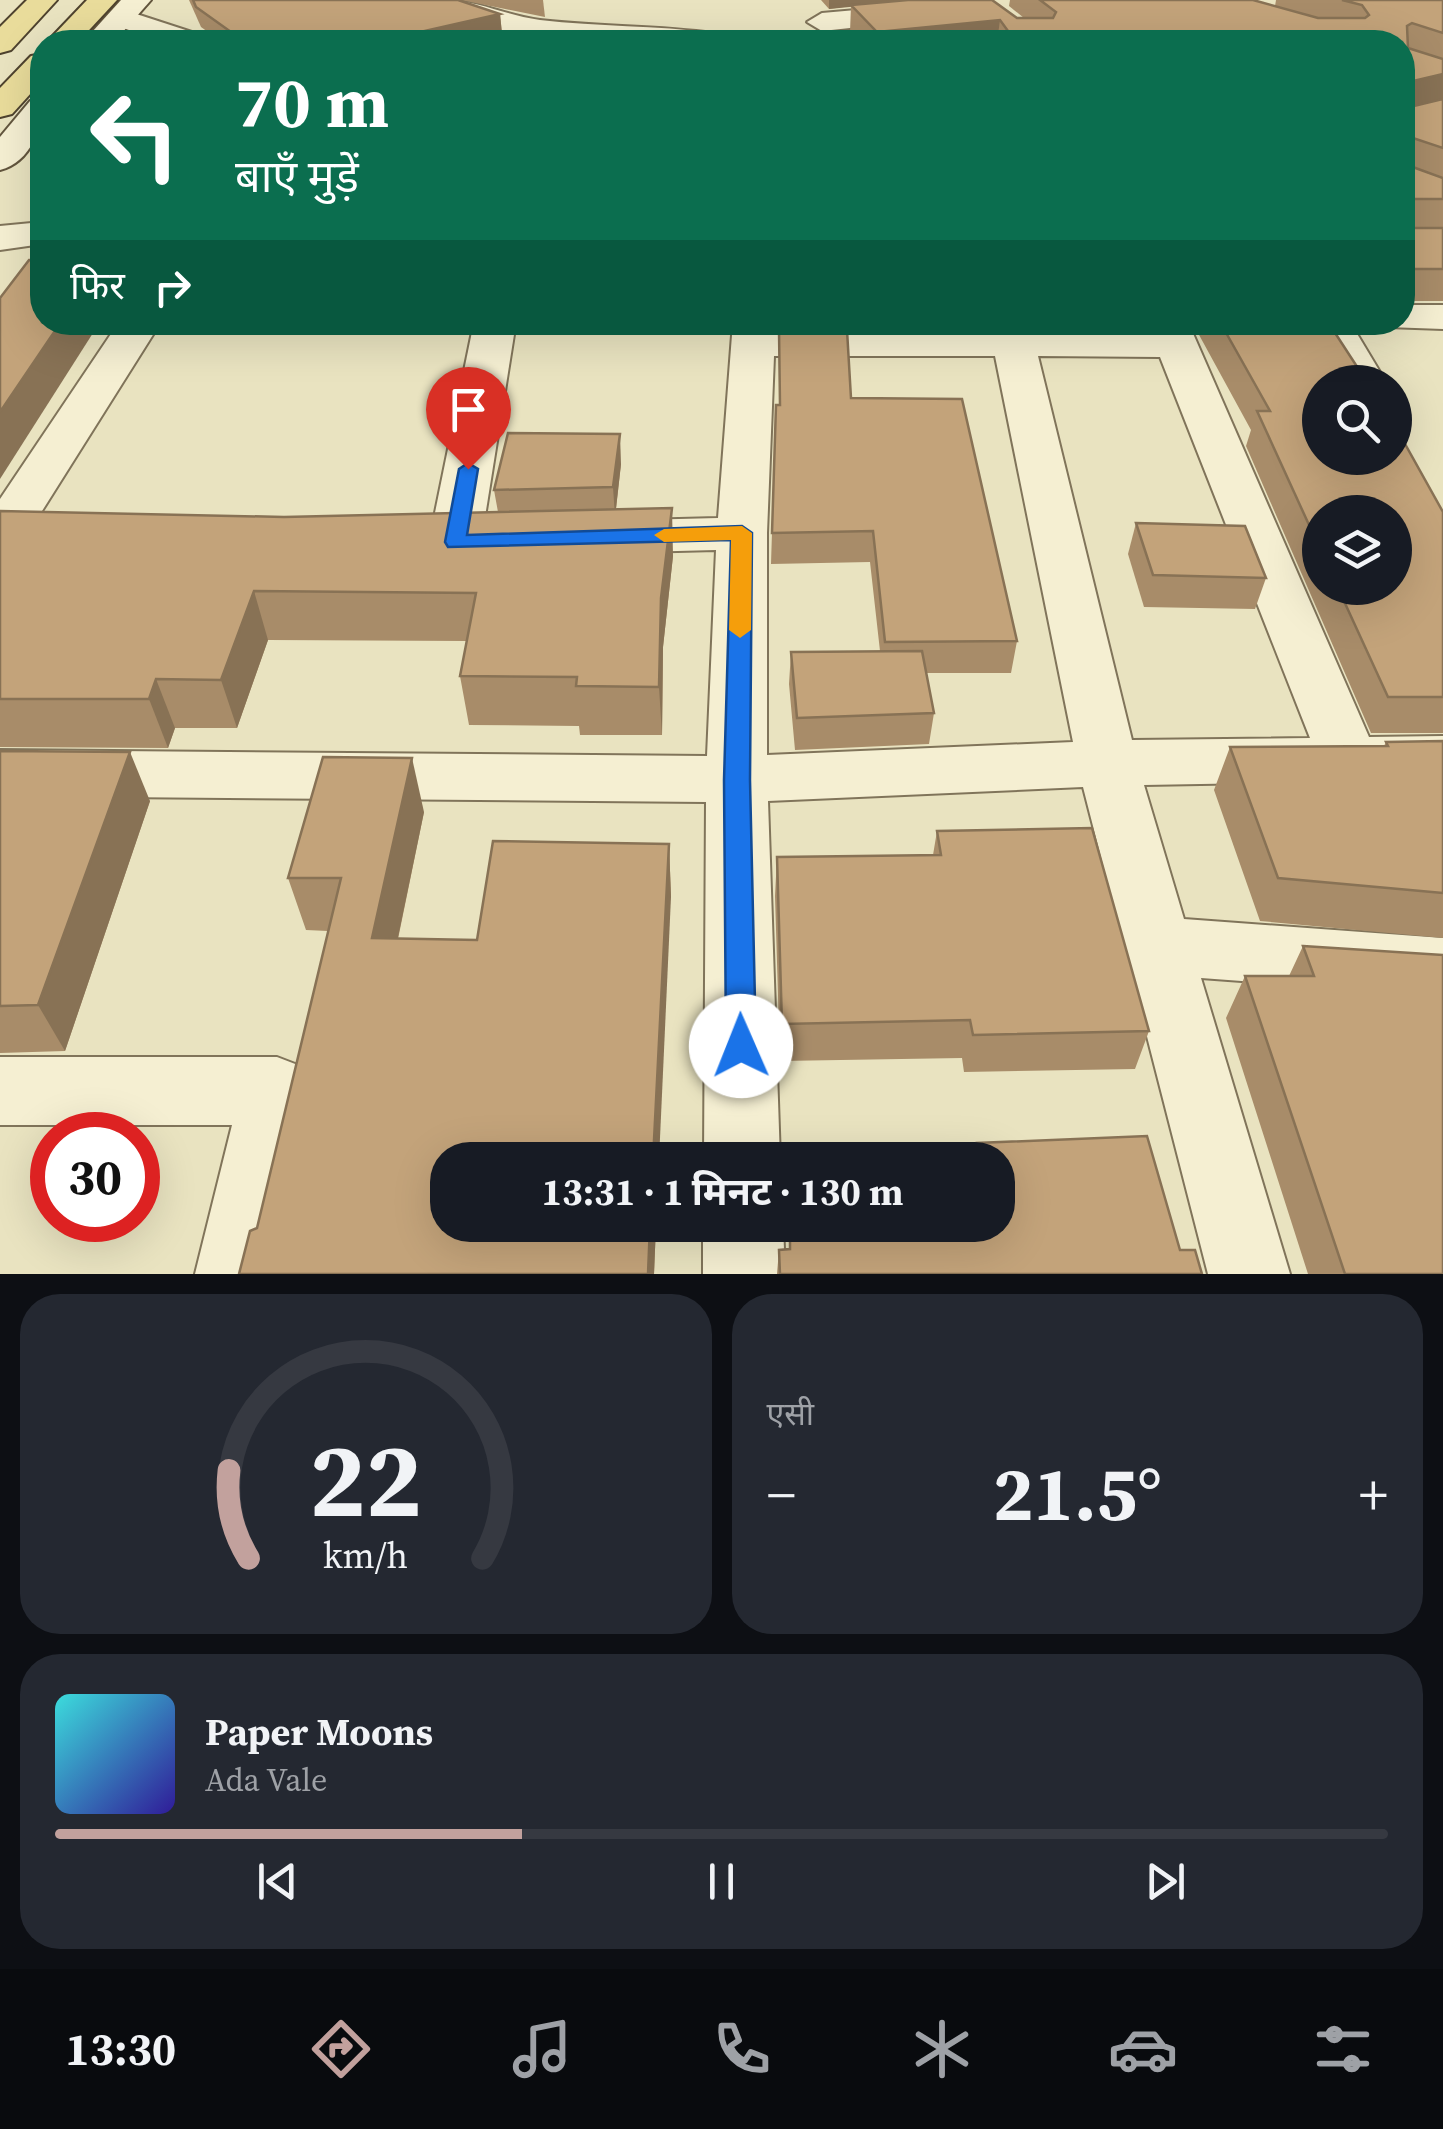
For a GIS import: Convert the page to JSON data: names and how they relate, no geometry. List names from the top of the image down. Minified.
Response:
{"page":{"turn":["70 m","बाएँ मुड़ें"],"then":"फिर","limit":"30","trip":"13:31 · 1 मिनट · 130 m","tile":"एसी","heat":["−","21.5°","+"],"song":["Paper Moons","Ada Vale"],"tabs":"13:30","gauge":["22","km/h"]}}
